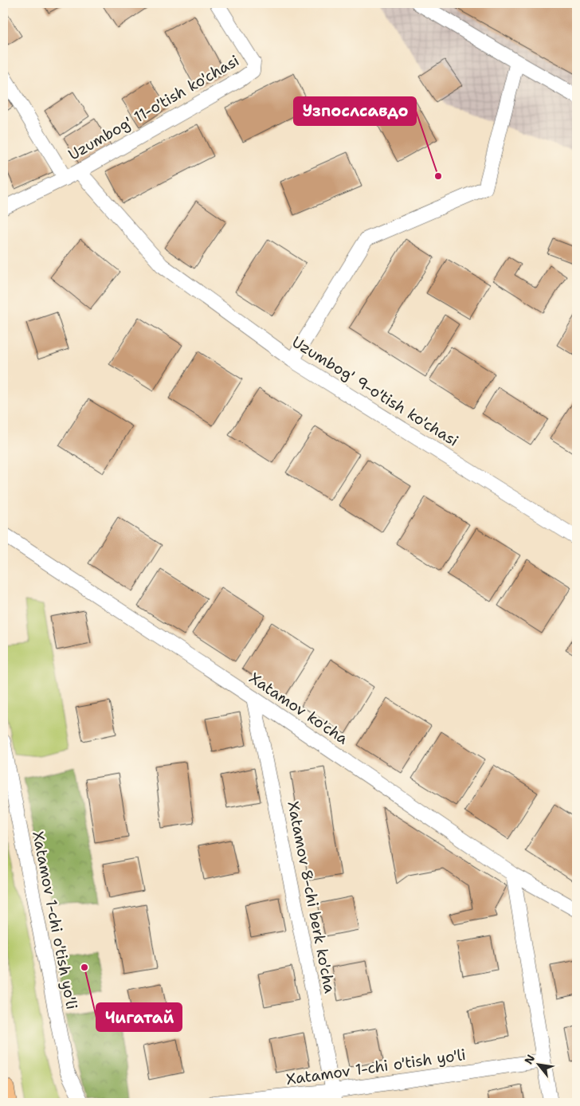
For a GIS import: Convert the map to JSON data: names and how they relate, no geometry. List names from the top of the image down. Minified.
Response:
{"streets":{"street":["Uzumbog' 11-o'tish ko'chasi","Uzumbog' 9-o'tish ko'chasi","Xatamov ko'cha","Xatamov 8-chi berk ko'cha","Xatamov 1-chi o'tish yo'li"]},"crossings":[["Uzumbog' 11-o'tish ko'chasi","Uzumbog' 9-o'tish ko'chasi"],["Xatamov ko'cha","Xatamov 8-chi berk ko'cha"],["Xatamov 8-chi berk ko'cha","Xatamov 1-chi o'tish yo'li"]],"places":["Узпослсавдо","Чигатай"],"north":"top left"}
